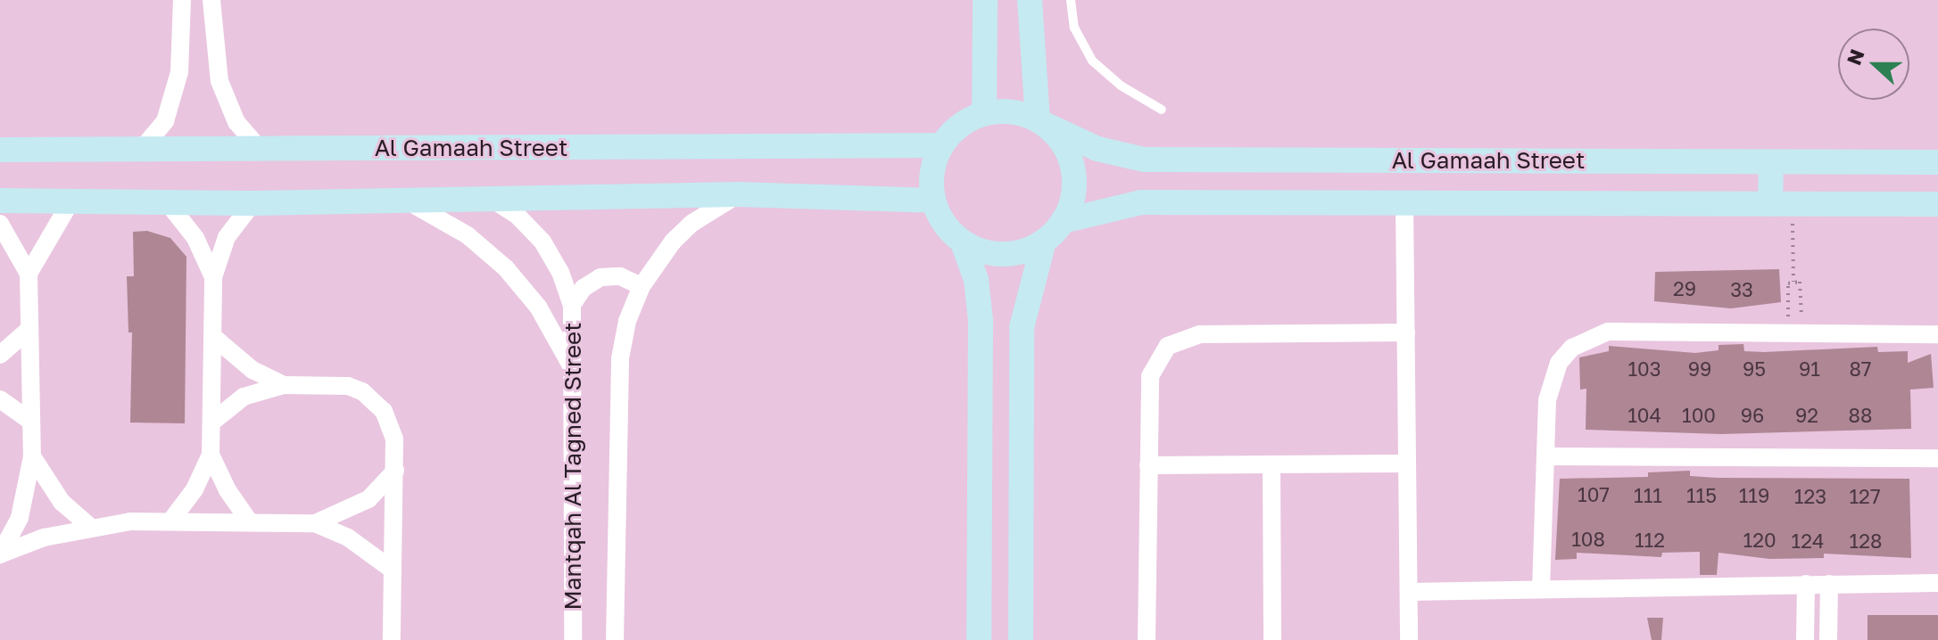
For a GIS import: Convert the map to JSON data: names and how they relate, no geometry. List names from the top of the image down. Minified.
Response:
{"streets":{"street":["Al Gamaah Street","Mantqah Al Tagned Street"]},"crossings":[["Al Gamaah Street","Mantqah Al Tagned Street"]],"house_numbers":["29","33","103","99","95","91","87","104","100","96","92","88","107","111","115","119","123","127","108","112","120","124","128"],"north":"left"}
